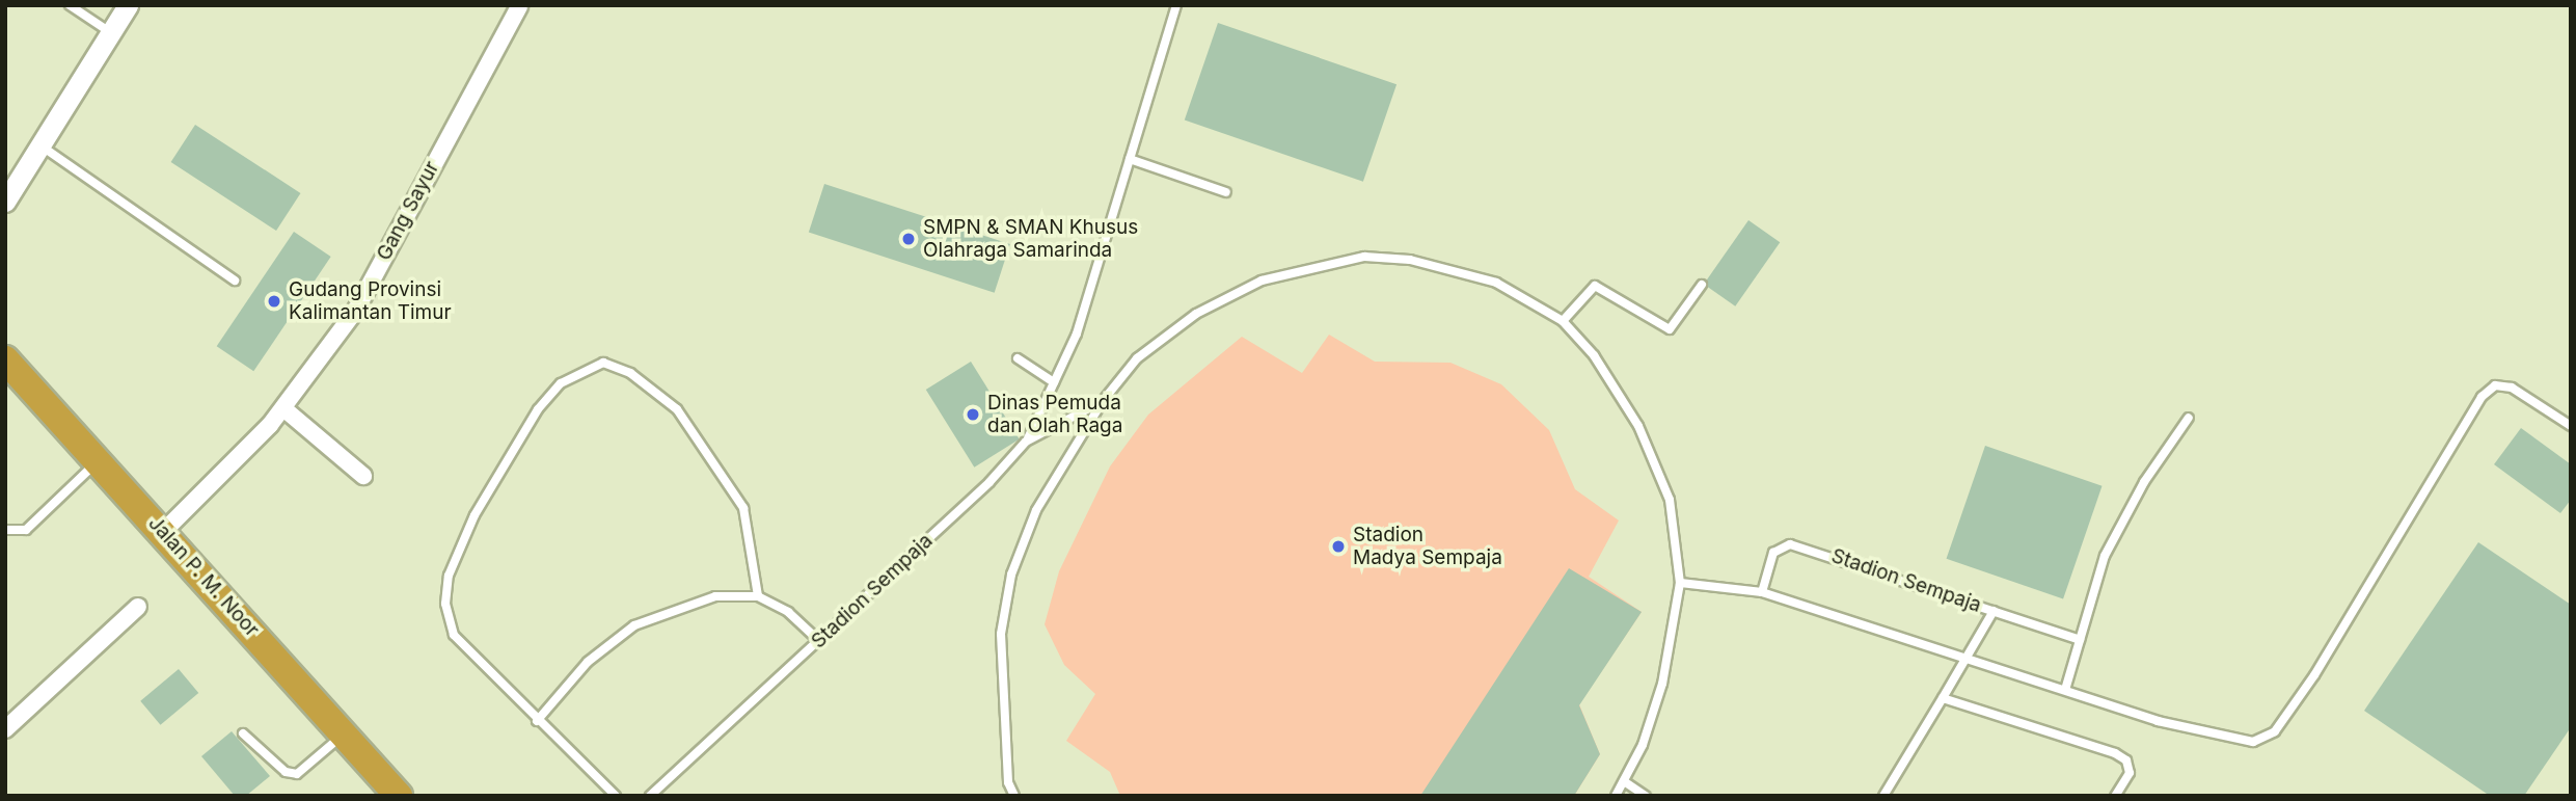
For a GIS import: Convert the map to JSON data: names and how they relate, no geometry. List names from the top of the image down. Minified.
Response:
{"streets":{"highway":["Jalan P. M. Noor"],"street":["Gang Sayur"],"lane":["Stadion Sempaja"]},"crossings":[["Gang Sayur","Jalan P. M. Noor"]],"places":["SMPN & SMAN Khusus Olahraga Samarinda","Gudang Provinsi Kalimantan Timur","Dinas Pemuda dan Olah Raga","Stadion Madya Sempaja"]}
